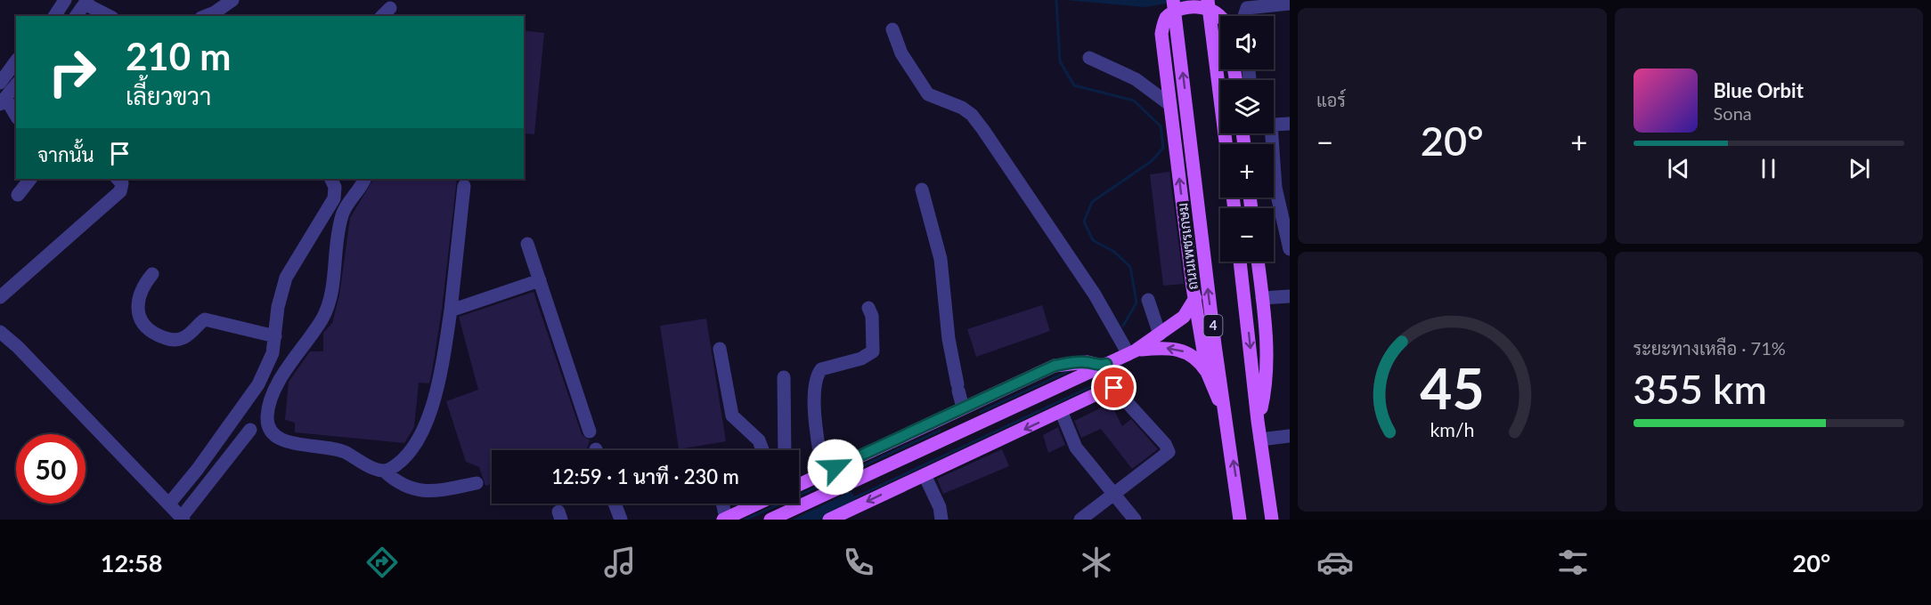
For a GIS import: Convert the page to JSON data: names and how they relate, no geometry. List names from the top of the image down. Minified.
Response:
{"streets":{"main road":["ถนนเพชรเกษม","4"]},"page":{"tile":["แอร์",["ระยะทางเหลือ · 71%","355 km"]],"map_buttons":["+","−"],"turn":["210 m","เลี้ยวขวา"],"song":["Blue Orbit","Sona"],"heat":["−","20°","+"],"then":"จากนั้น","limit":"50","trip":"12:59 · 1 นาที · 230 m","tabs":["12:58","20°"],"gauge":["45","km/h"]}}
